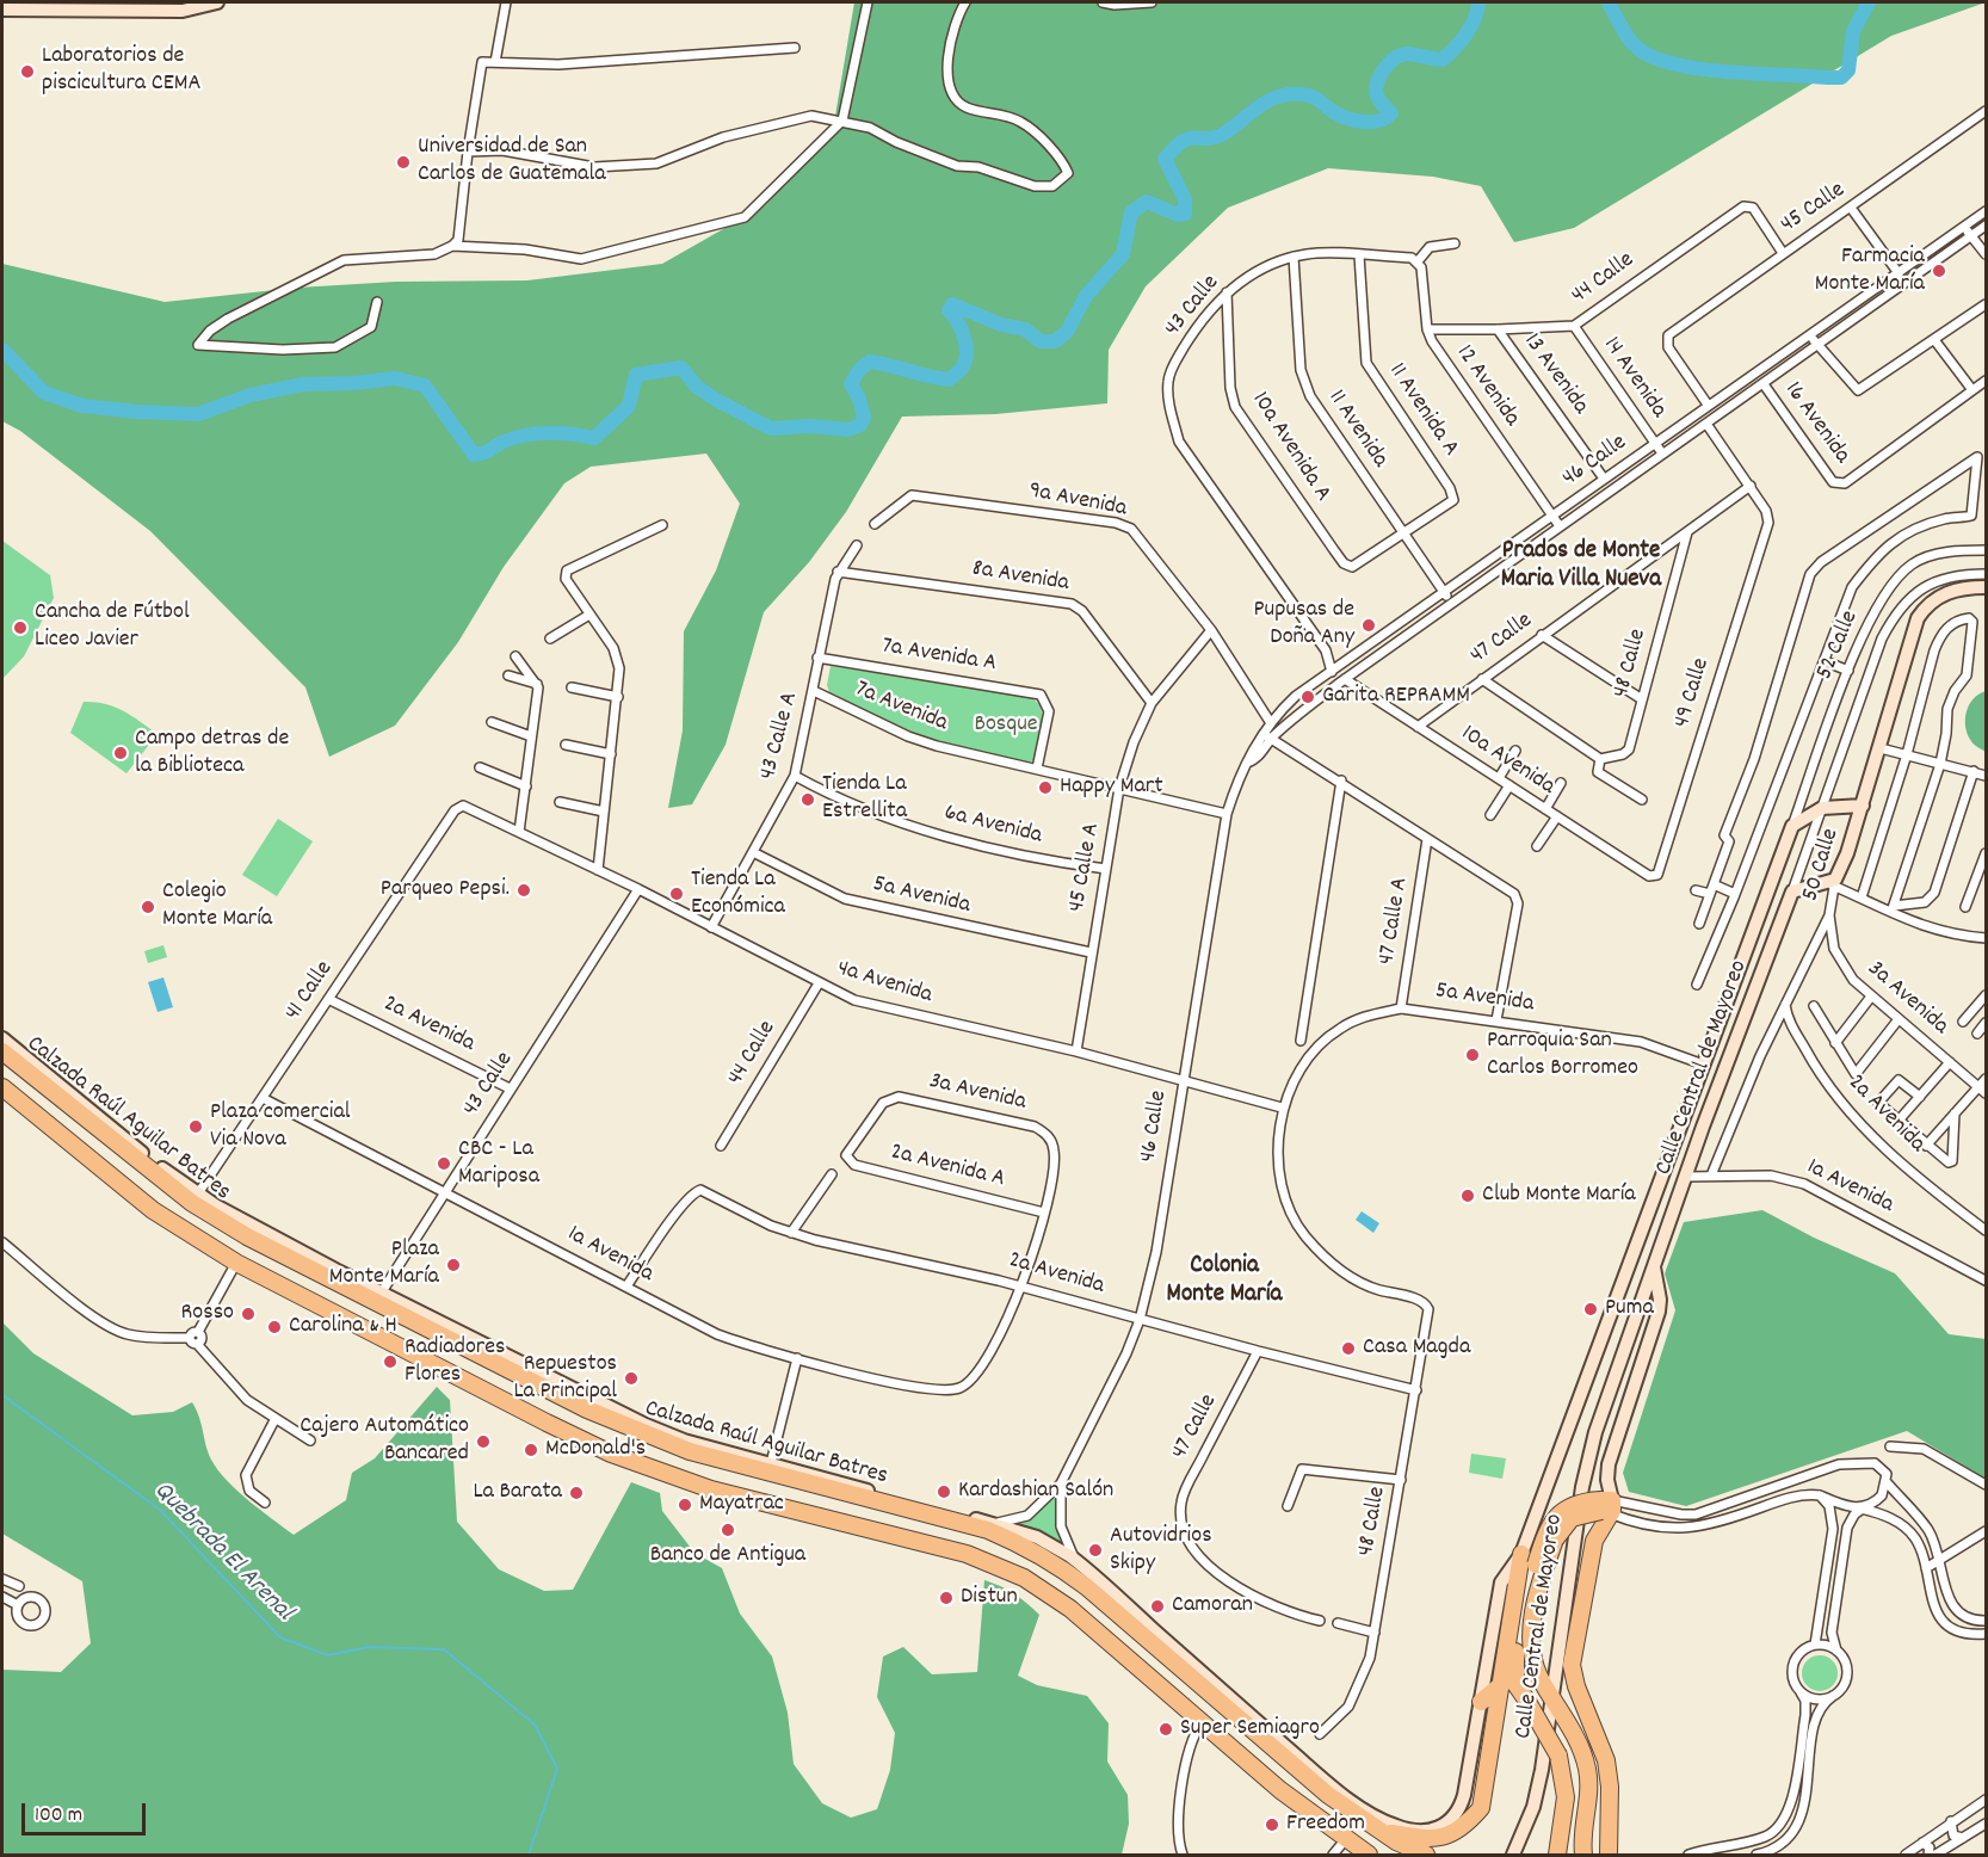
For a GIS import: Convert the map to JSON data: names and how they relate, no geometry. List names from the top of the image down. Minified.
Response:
{"streets":{"highway":["Calzada Raúl Aguilar Batres"],"main road":["50 Calle","Calle Central de Mayoreo"],"street":["45 Calle","44 Calle","43 Calle","13 Avenida","14 Avenida","12 Avenida","11 Avenida A","16 Avenida","11 Avenida","10a Avenida A","46 Calle","9a Avenida","8a Avenida","47 Calle","52 Calle","7a Avenida A","48 Calle","49 Calle","7a Avenida","43 Calle A","10a Avenida","6a Avenida","45 Calle A","5a Avenida","47 Calle A","4a Avenida","41 Calle","3a Avenida","2a Avenida","2a Avenida A","1a Avenida"]},"crossings":[["45 Calle","44 Calle"],["45 Calle","46 Calle"],["44 Calle","13 Avenida"],["44 Calle","14 Avenida"],["44 Calle","12 Avenida"],["44 Calle","4a Avenida"],["43 Calle","12 Avenida"],["43 Calle","11 Avenida A"],["43 Calle","11 Avenida"],["43 Calle","10a Avenida A"],["43 Calle","4a Avenida"],["43 Calle","2a Avenida"],["43 Calle","Calzada Raúl Aguilar Batres"],["43 Calle","1a Avenida"],["13 Avenida","46 Calle"],["14 Avenida","46 Calle"],["12 Avenida","46 Calle"],["11 Avenida A","11 Avenida"],["11 Avenida A","10a Avenida A"],["16 Avenida","46 Calle"],["11 Avenida","10a Avenida A"],["11 Avenida","46 Calle"],["46 Calle","9a Avenida"],["46 Calle","7a Avenida"],["46 Calle","10a Avenida"],["46 Calle","4a Avenida"],["46 Calle","2a Avenida"],["9a Avenida","45 Calle A"],["8a Avenida","43 Calle A"],["8a Avenida","45 Calle A"],["47 Calle","48 Calle"],["47 Calle","49 Calle"],["47 Calle","10a Avenida"],["47 Calle","2a Avenida"],["52 Calle","Calle Central de Mayoreo"],["7a Avenida A","7a Avenida"],["7a Avenida A","43 Calle A"],["48 Calle","5a Avenida"],["48 Calle","4a Avenida"],["48 Calle","2a Avenida"],["49 Calle","10a Avenida"],["7a Avenida","43 Calle A"],["7a Avenida","45 Calle A"],["43 Calle A","6a Avenida"],["43 Calle A","5a Avenida"],["43 Calle A","4a Avenida"],["6a Avenida","45 Calle A"],["50 Calle","3a Avenida"],["50 Calle","2a Avenida"],["50 Calle","1a Avenida"],["45 Calle A","5a Avenida"],["45 Calle A","4a Avenida"],["5a Avenida","47 Calle A"],["5a Avenida","4a Avenida"],["4a Avenida","41 Calle"],["41 Calle","2a Avenida"],["41 Calle","Calzada Raúl Aguilar Batres"],["41 Calle","1a Avenida"],["3a Avenida","2a Avenida A"],["2a Avenida","1a Avenida"],["Calle Central de Mayoreo","Calzada Raúl Aguilar Batres"],["Calle Central de Mayoreo","1a Avenida"]],"districts":["Prados de Monte Maria Villa Nueva","Colonia Monte María"],"water":["Quebrada El Arenal"],"parks":["Bosque"],"places":["Laboratorios de piscicultura CEMA","Universidad de San Carlos de Guatemala","Farmacia Monte María","Pupusas de Doña Any","Cancha de Fútbol Liceo Javier","Garita REPRAMM","Campo detras de la Biblioteca","Happy Mart","Tienda La Estrellita","Parqueo Pepsi.","Tienda La Económica","Colegio Monte María","Parroquia San Carlos Borromeo","Plaza comercial Via Nova","CBC - La Mariposa","Club Monte María","Plaza Monte María","Puma","Rosso","Carolina & H","Casa Magda","Radiadores Flores","Repuestos La Principal","Cajero Automático Bancared","McDonald's","Kardashian Salón","La Barata","Mayatrac","Banco de Antigua","Autovidrios Skipy","Distun","Camoran","Super Semiagro","Freedom"],"scale_bar":"100 m"}
